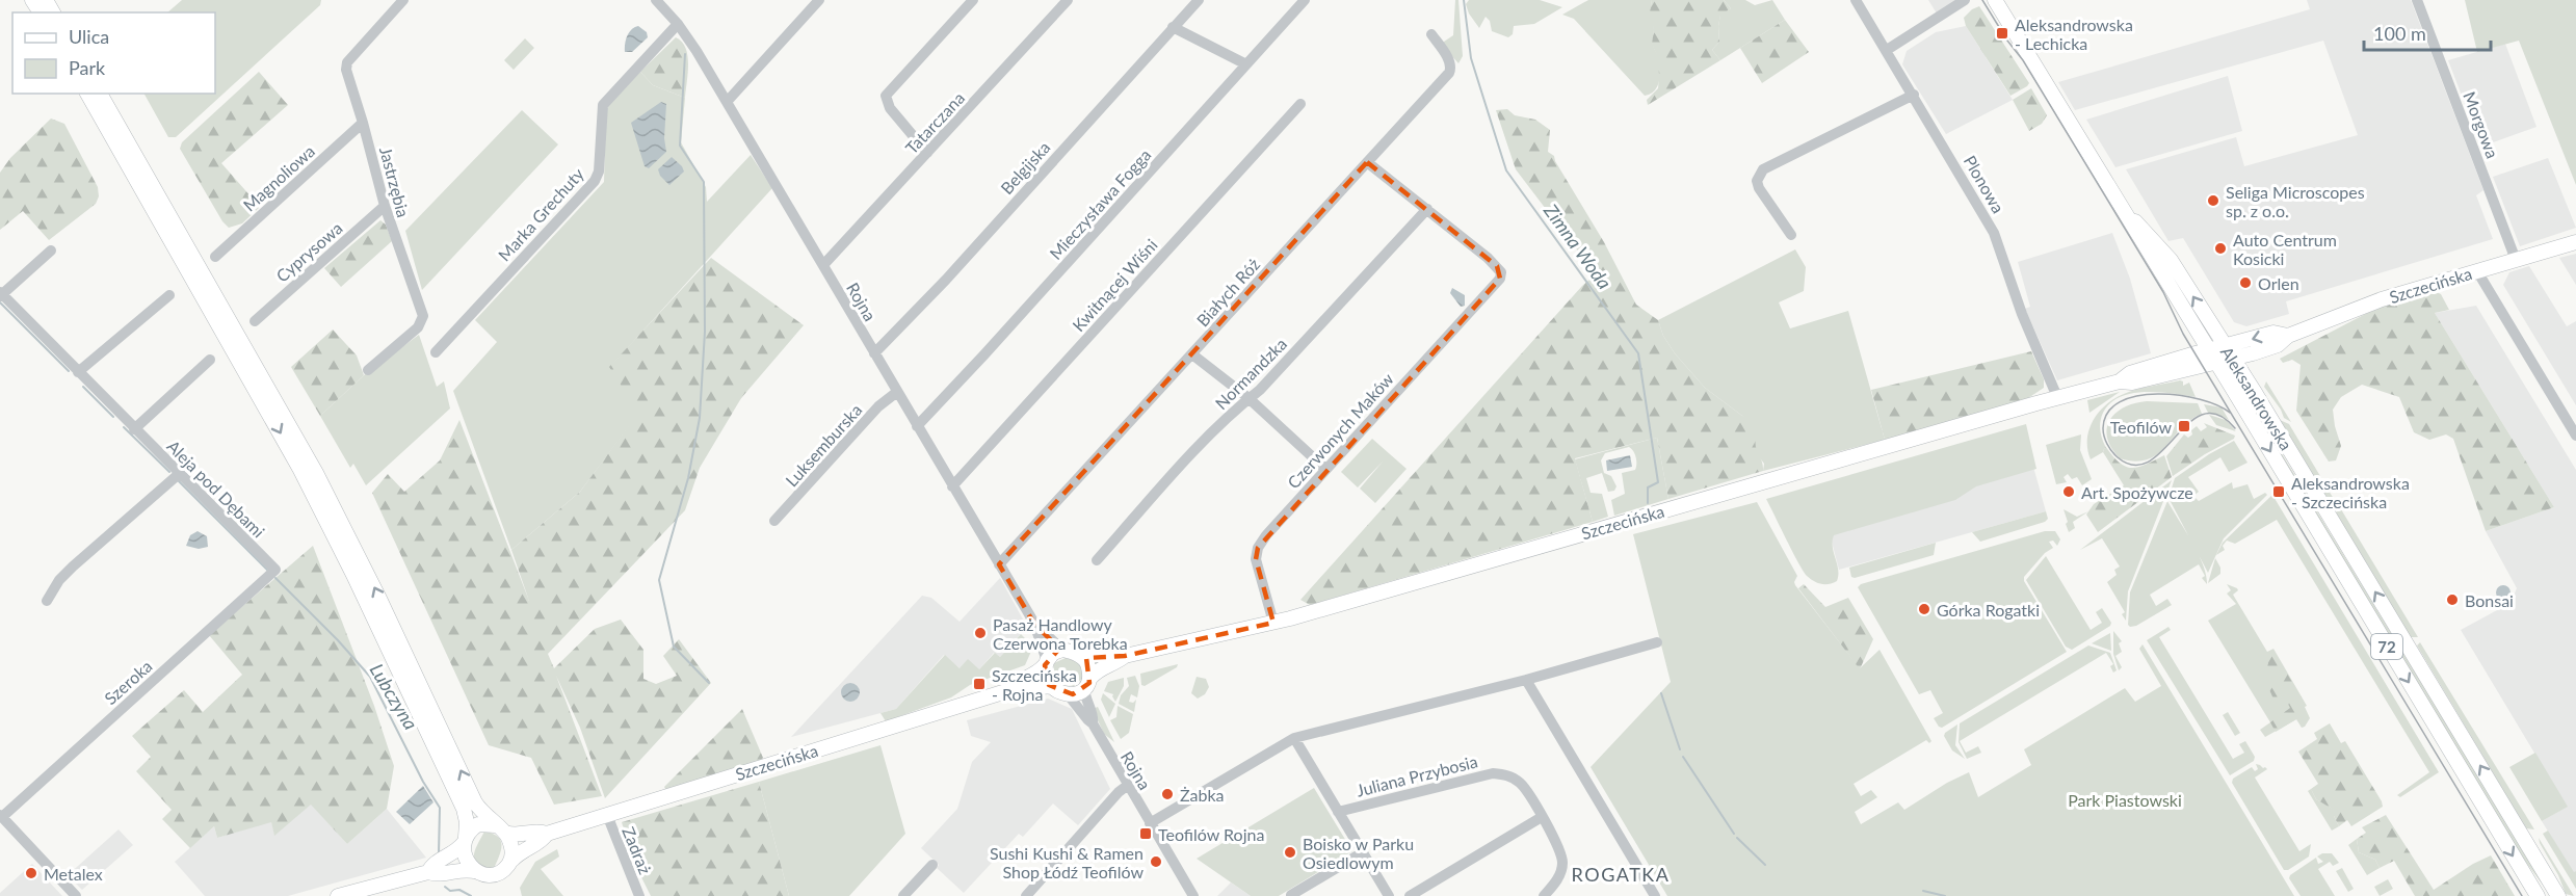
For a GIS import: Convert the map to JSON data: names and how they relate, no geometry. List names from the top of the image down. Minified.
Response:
{"streets":{"main road":["Szczecińska","Aleksandrowska","72"],"street":["Tatarczana","Morgowa","Belgijska","Magnoliowa","Jastrzębia","Plonowa","Mieczysława Fogga","Marka Grechuty","Cyprysowa","Kwitnącej Wiśni","Białych Róż","Rojna","Normandzka","Czerwonych Maków","Luksemburska","Aleja pod Dębami","Szeroka","Juliana Przybosia","Zadraż"]},"crossings":[["Tatarczana","Rojna"],["Morgowa","Szczecińska"],["Belgijska","Rojna"],["Magnoliowa","Jastrzębia"],["Jastrzębia","Cyprysowa"],["Plonowa","Szczecińska"],["Mieczysława Fogga","Rojna"],["Marka Grechuty","Rojna"],["Kwitnącej Wiśni","Rojna"],["Szczecińska","Rojna"],["Szczecińska","Aleksandrowska"],["Szczecińska","Czerwonych Maków"],["Szczecińska","Zadraż"],["Białych Róż","Rojna"],["Rojna","Luksemburska"],["Normandzka","Czerwonych Maków"],["Aleja pod Dębami","Szeroka"]],"districts":["ROGATKA"],"water":["Zimna Woda","Lubczyna"],"parks":["Park Piastowski"],"places":{"transit":["Aleksandrowska - Lechicka","Teofilów","Aleksandrowska - Szczecińska","Szczecińska - Rojna","Teofilów Rojna"],"other":["Seliga Microscopes sp. z o.o.","Auto Centrum Kosicki","Orlen","Art. Spożywcze","Bonsai","Górka Rogatki","Pasaż Handlowy Czerwona Torebka","Żabka","Boisko w Parku Osiedlowym","Sushi Kushi & Ramen Shop Łódź Teofilów","Metalex"]},"legend":["Ulica","Park"],"scale_bar":"100 m"}
